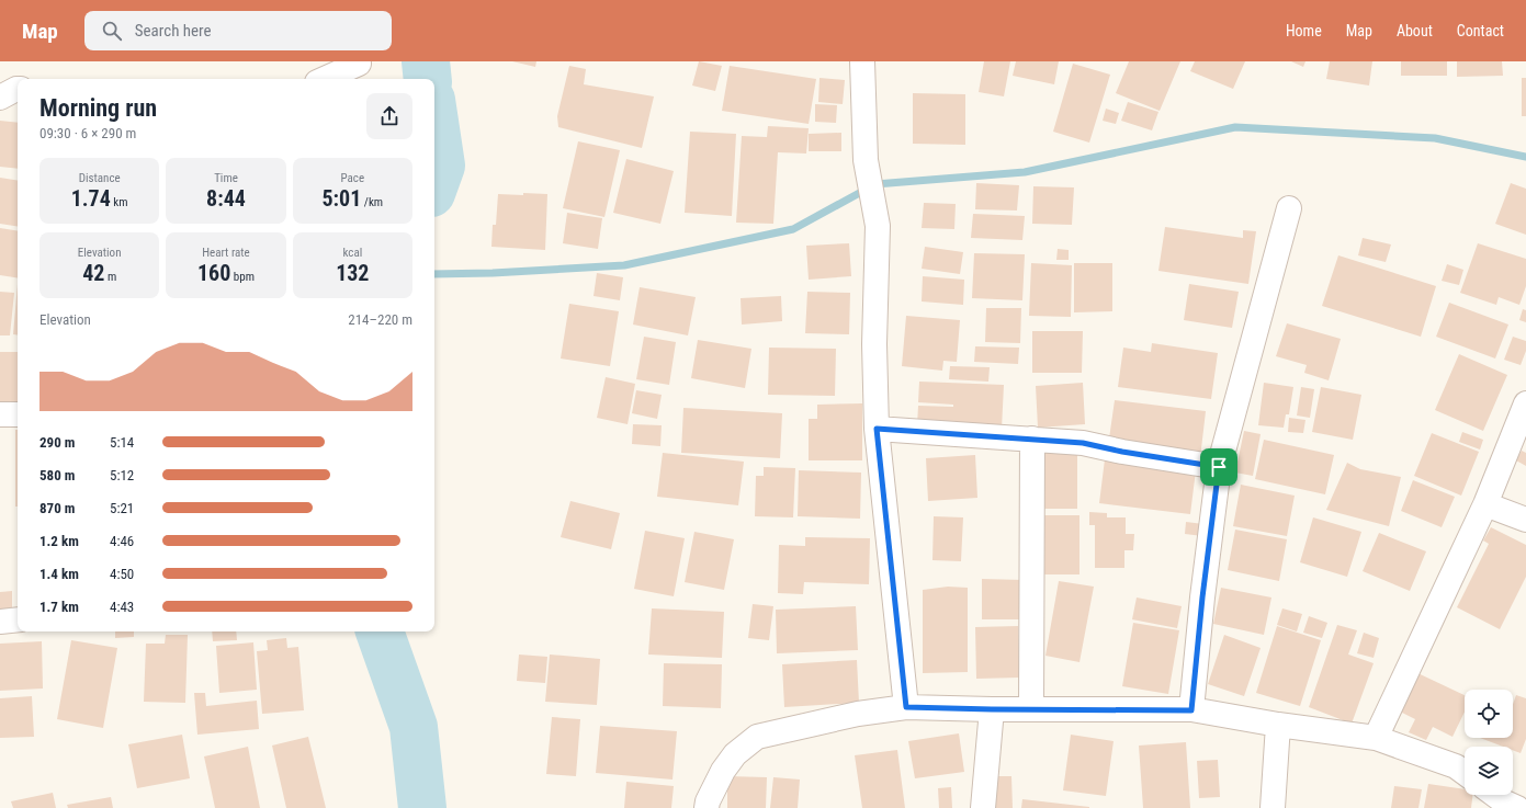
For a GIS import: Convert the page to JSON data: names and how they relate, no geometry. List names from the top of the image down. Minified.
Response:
{"page":{"header":"Map","search":"Search here","nav":["Home","Map","About","Contact"],"heading":["Morning run","09:30 · 6 × 290 m"],"stats":[["Distance","1.74 km"],["Time","8:44"],["Pace","5:01 /km"],["Elevation","42 m"],["Heart rate","160 bpm"],["kcal","132"]],"chart":["Elevation","214–220 m"],"list":[{"name":"290 m","note":"5:14"},{"name":"580 m","note":"5:12"},{"name":"870 m","note":"5:21"},{"name":"1.2 km","note":"4:46"},{"name":"1.4 km","note":"4:50"},{"name":"1.7 km","note":"4:43"}]}}
